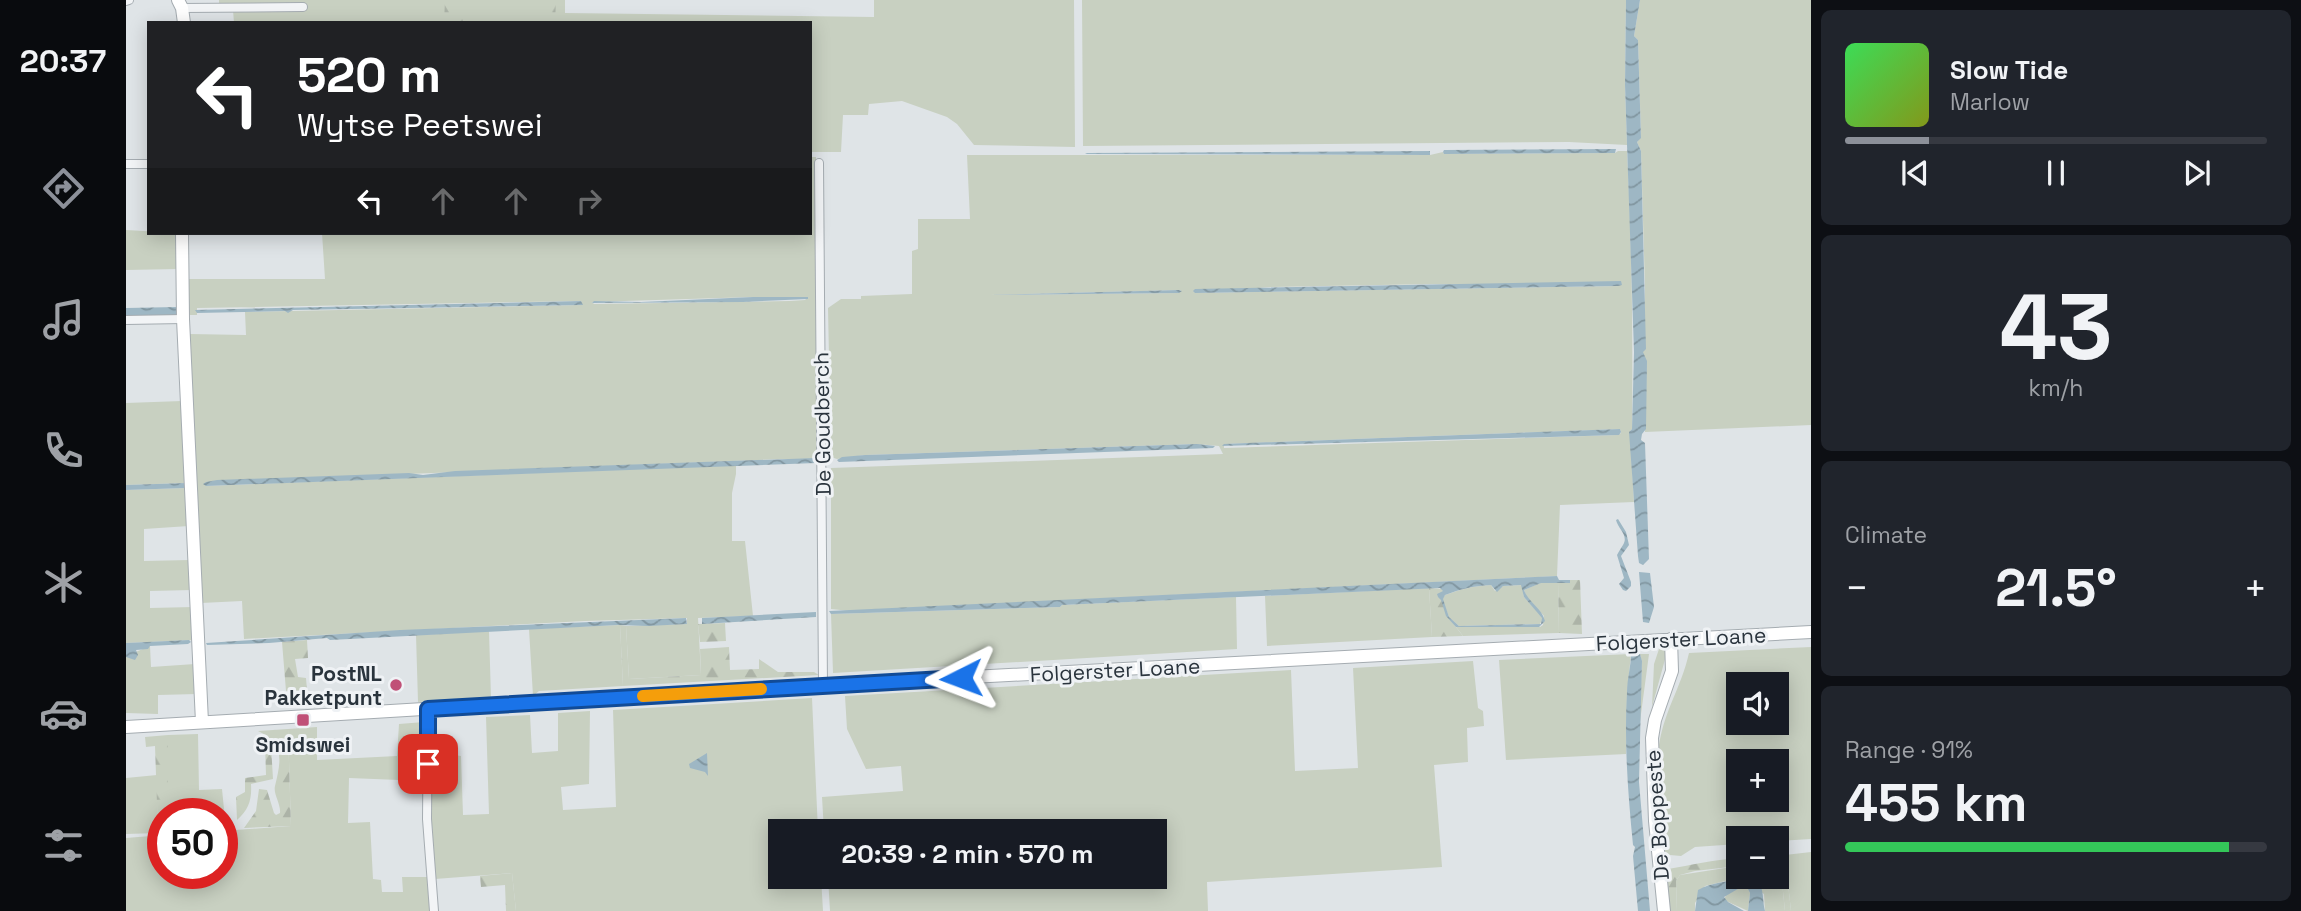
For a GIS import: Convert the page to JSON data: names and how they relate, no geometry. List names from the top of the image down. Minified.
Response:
{"streets":{"main road":["Folgerster Loane","De Boppeste"],"street":["De Goudberch"]},"crossings":[["De Goudberch","Folgerster Loane"],["Folgerster Loane","De Boppeste"]],"places":{"other":["PostNL Pakketpunt"],"transit":["Smidswei"]},"page":{"tabs":"20:37","turn":["520 m","Wytse Peetswei"],"song":["Slow Tide","Marlow"],"tile":[["43","km/h"],"Climate",["Range · 91%","455 km"]],"heat":["−","21.5°","+"],"map_buttons":["+","−"],"limit":"50","trip":"20:39 · 2 min · 570 m"}}
